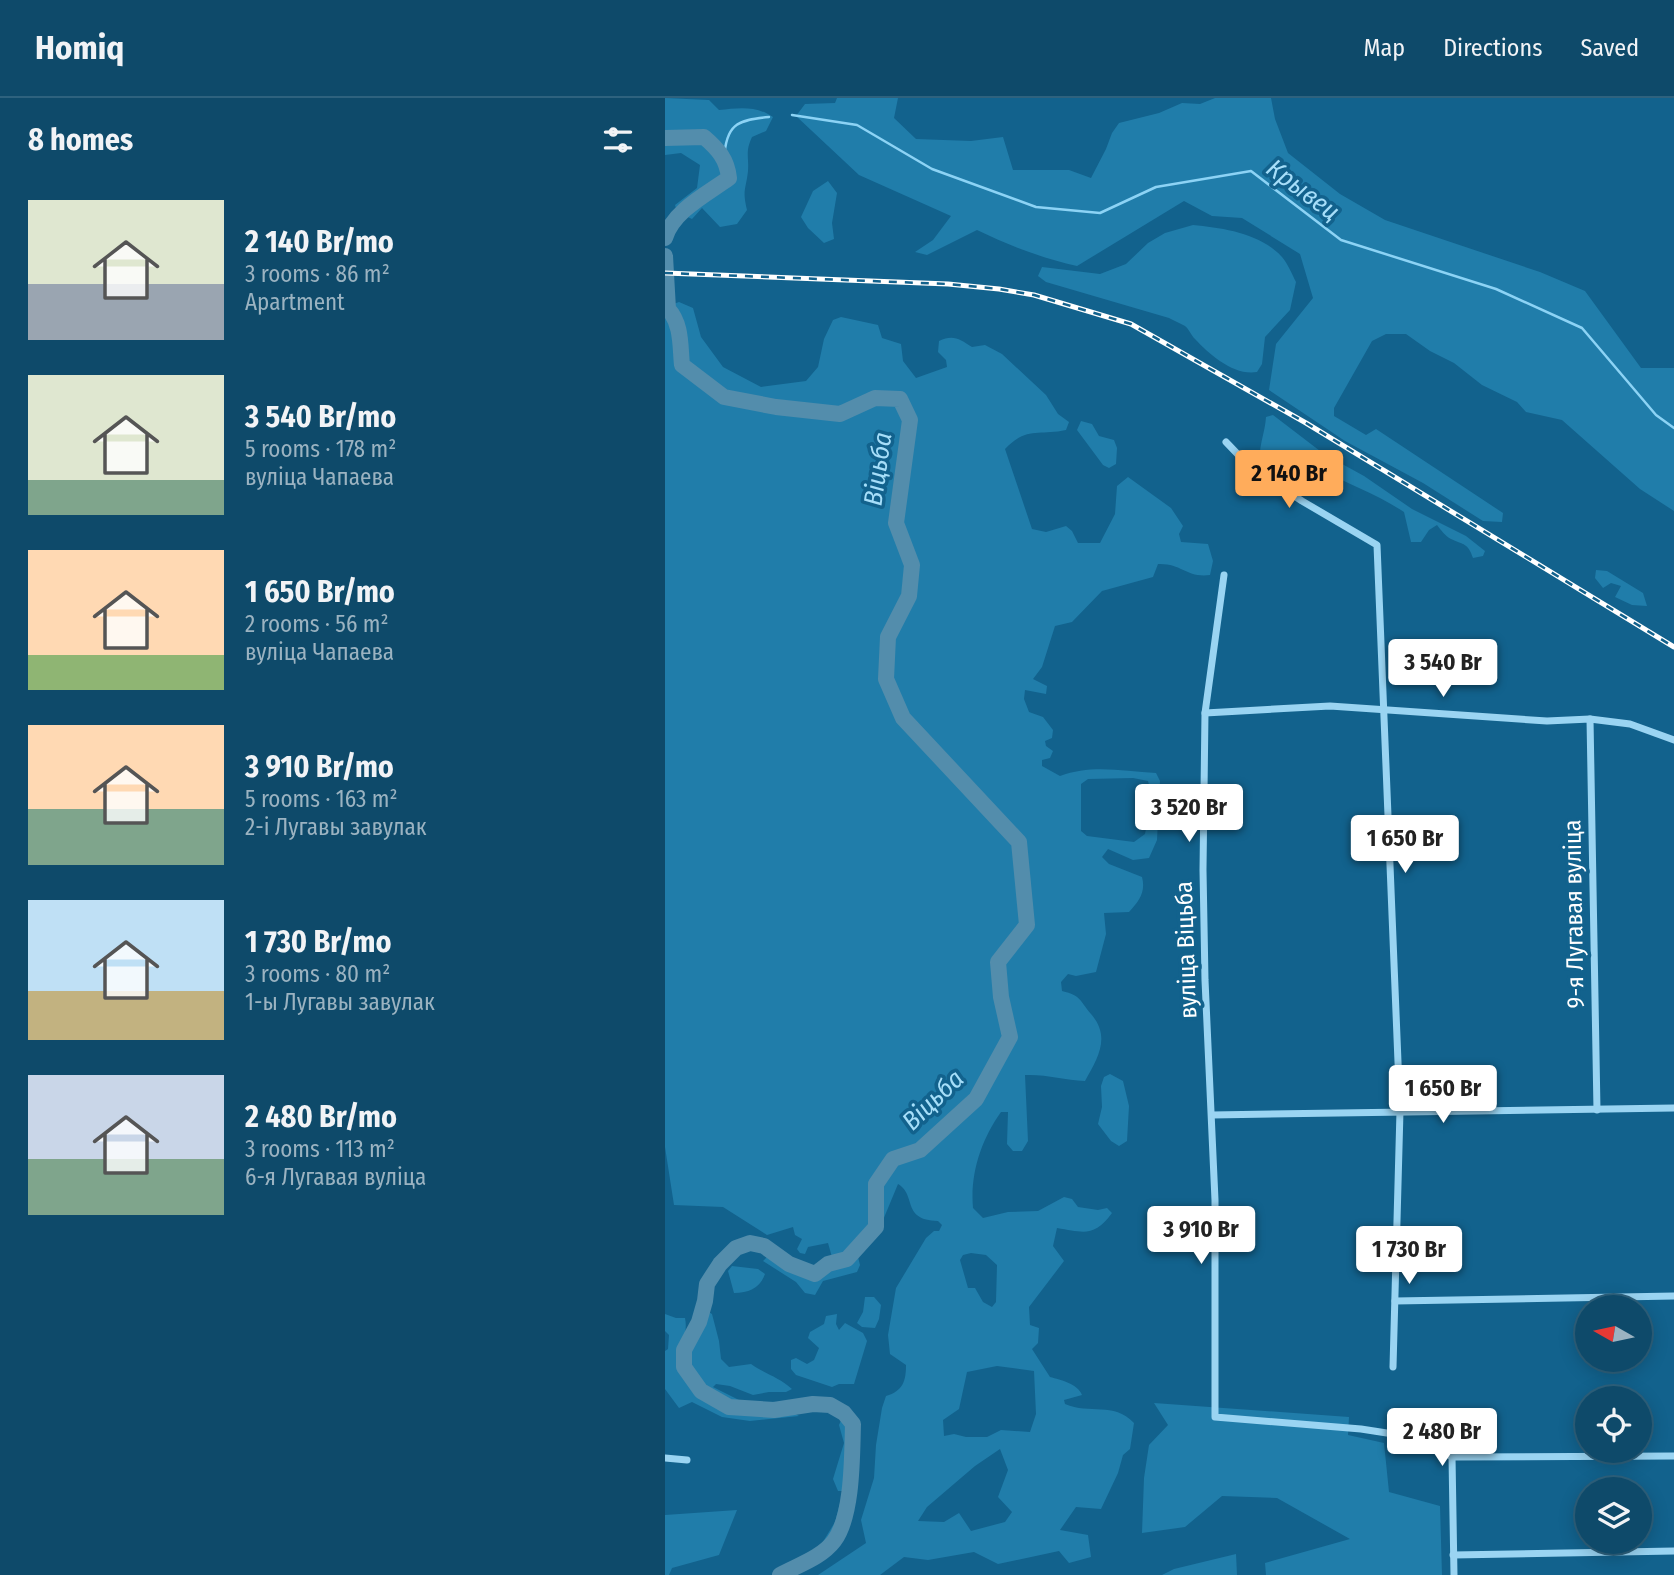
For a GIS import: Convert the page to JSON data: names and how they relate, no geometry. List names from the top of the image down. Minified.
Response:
{"streets":{"street":["9-я Лугавая вуліца","вуліца Віцьба"]},"water":["Крывец","Віцьба"],"north":"left","page":{"header":"Homiq","nav":["Map","Directions","Saved"],"heading":"8 homes","list":[{"name":"2 140 Br/mo","note":"3 rooms · 86 m² · Apartment"},{"name":"3 540 Br/mo","note":"5 rooms · 178 m² · вуліца Чапаева"},{"name":"1 650 Br/mo","note":"2 rooms · 56 m² · вуліца Чапаева"},{"name":"3 910 Br/mo","note":"5 rooms · 163 m² · 2-і Лугавы завулак"},{"name":"1 730 Br/mo","note":"3 rooms · 80 m² · 1-ы Лугавы завулак"},{"name":"2 480 Br/mo","note":"3 rooms · 113 m² · 6-я Лугавая вуліца"}],"price":["2 140 Br","3 540 Br","3 520 Br","1 650 Br","1 650 Br","3 910 Br","1 730 Br","2 480 Br"]}}
